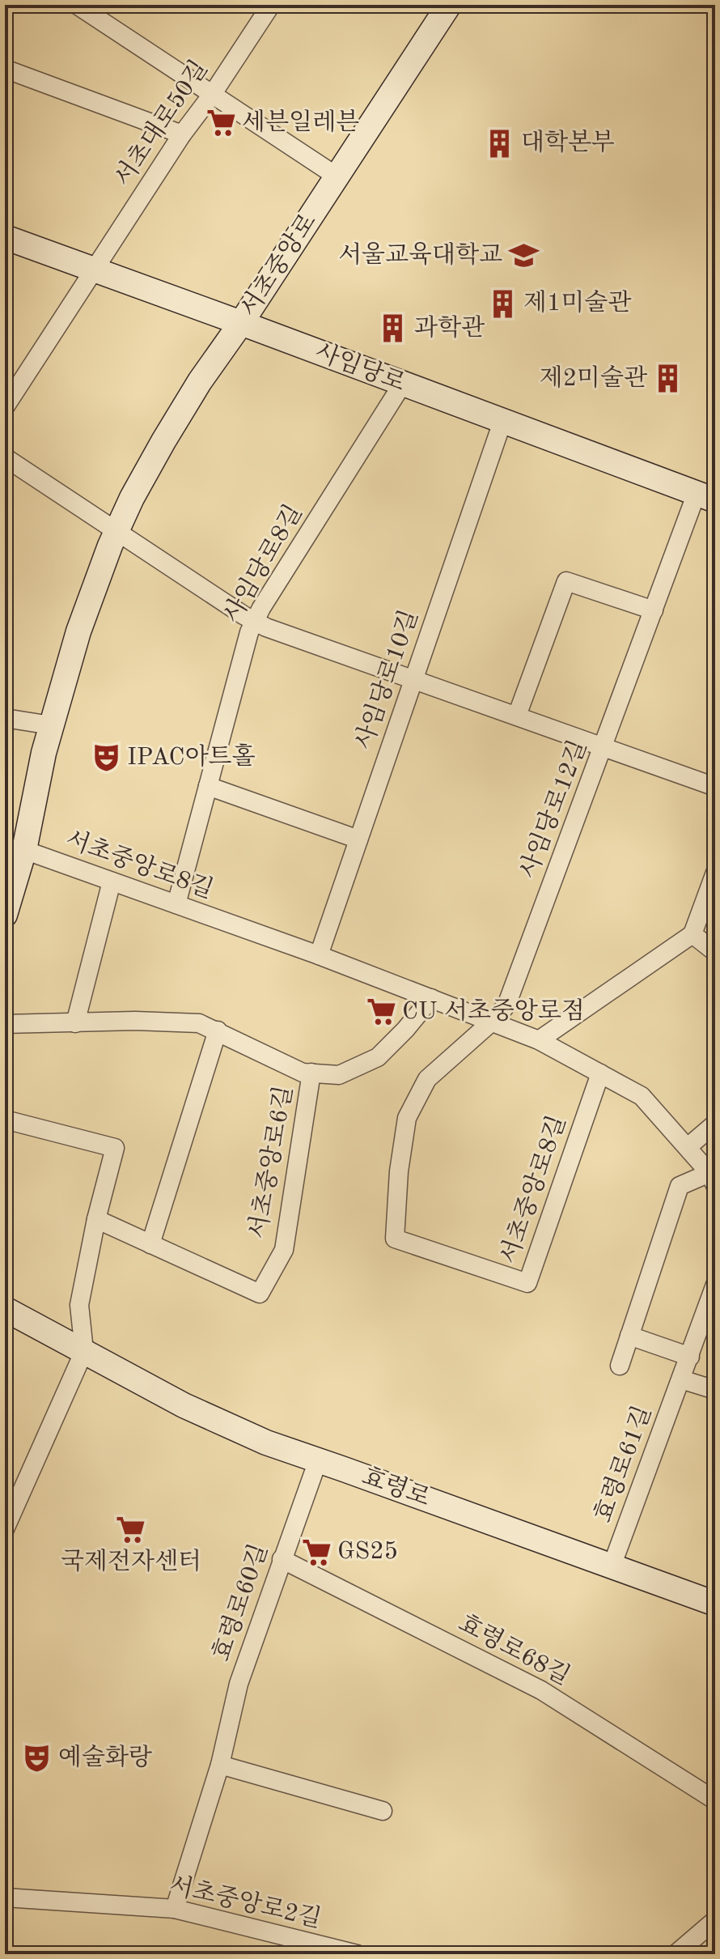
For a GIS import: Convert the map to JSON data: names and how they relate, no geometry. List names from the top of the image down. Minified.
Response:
{"streets":{"main road":["서초중앙로","사임당로","효령로"],"street":["서초대로50길","사임당로8길","사임당로10길","사임당로12길","서초중앙로8길","서초중앙로6길","효령로61길","효령로60길","효령로68길","서초중앙로2길"]},"crossings":[["서초대로50길","사임당로"],["서초중앙로","사임당로"],["서초중앙로","서초중앙로8길"],["사임당로","사임당로8길"],["사임당로","사임당로10길"],["사임당로","사임당로12길"],["사임당로8길","서초중앙로8길"],["사임당로10길","서초중앙로8길"],["사임당로12길","서초중앙로8길"],["서초중앙로8길","서초중앙로6길"],["효령로61길","효령로"],["효령로","효령로60길"],["효령로60길","효령로68길"],["효령로60길","서초중앙로2길"]],"places":{"supermarket":["세븐일레븐","CU 서초중앙로점","국제전자센터","GS25"],"building":["대학본부","제1미술관","과학관","제2미술관"],"school or university":["서울교육대학교"],"theatre":["IPAC아트홀","예술화랑"]}}
